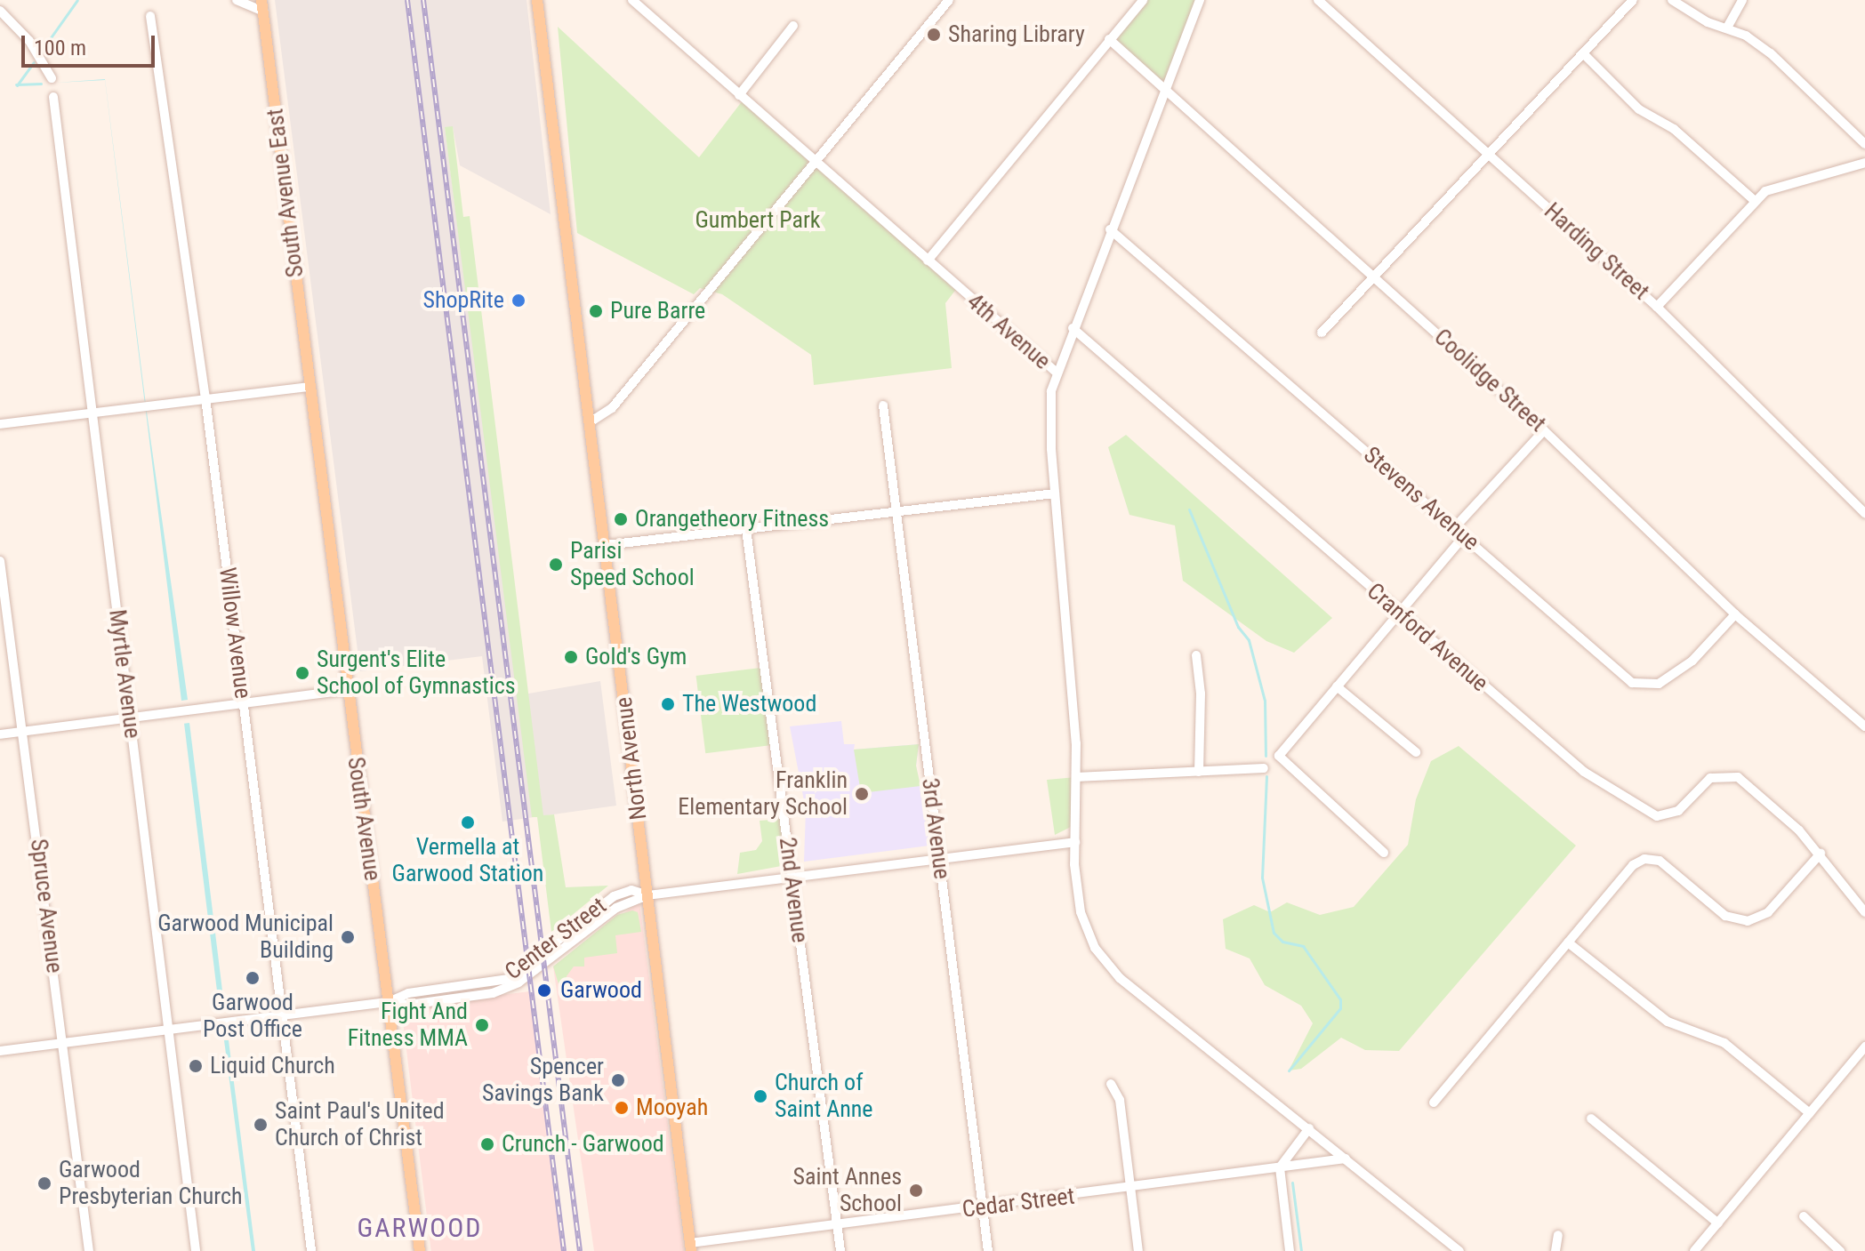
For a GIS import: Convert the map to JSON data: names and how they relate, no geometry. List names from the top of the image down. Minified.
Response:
{"streets":{"main road":["South Avenue East","North Avenue","South Avenue"],"street":["Harding Street","4th Avenue","Coolidge Street","Stevens Avenue","Willow Avenue","Cranford Avenue","Myrtle Avenue","3rd Avenue","2nd Avenue","Spruce Avenue","Center Street","Cedar Street"]},"crossings":[["South Avenue East","South Avenue"],["4th Avenue","Center Street"],["Coolidge Street","Stevens Avenue"],["Willow Avenue","Center Street"],["Myrtle Avenue","Center Street"],["North Avenue","Center Street"],["North Avenue","Cedar Street"],["South Avenue","Center Street"],["3rd Avenue","Center Street"],["3rd Avenue","Cedar Street"],["2nd Avenue","Center Street"],["2nd Avenue","Cedar Street"],["Spruce Avenue","Center Street"]],"districts":["GARWOOD"],"parks":["Gumbert Park"],"places":["Sharing Library","ShopRite","Pure Barre","Orangetheory Fitness","Parisi Speed School","Gold's Gym","Surgent's Elite School of Gymnastics","The Westwood","Franklin Elementary School","Vermella at Garwood Station","Garwood Municipal Building","Garwood Post Office","Garwood","Fight And Fitness MMA","Liquid Church","Spencer Savings Bank","Church of Saint Anne","Mooyah","Saint Paul's United Church of Christ","Crunch - Garwood","Garwood Presbyterian Church","Saint Annes School"],"scale_bar":"100 m"}
